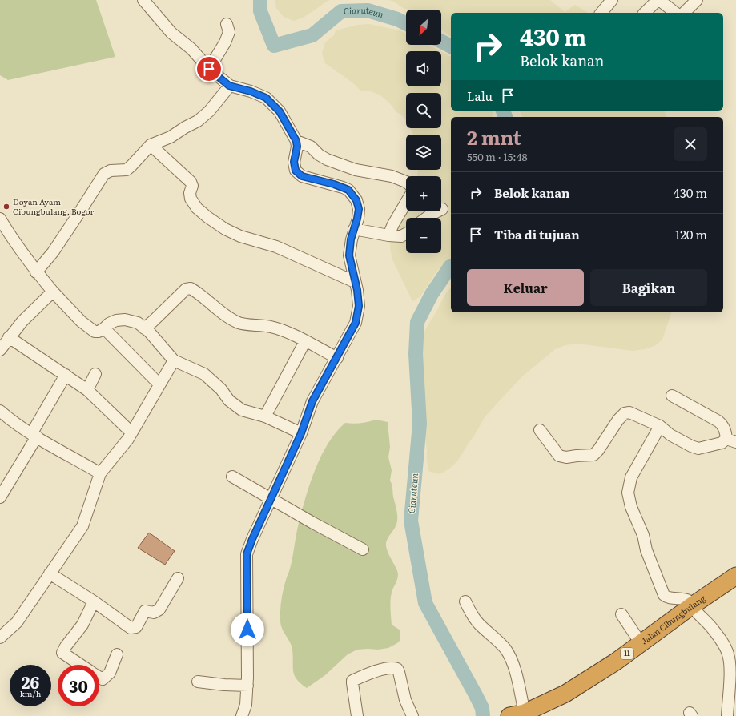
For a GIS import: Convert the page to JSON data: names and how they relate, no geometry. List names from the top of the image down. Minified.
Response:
{"streets":{"highway":["Jalan Cibungbulang","11"]},"water":["Ciaruteun"],"places":["Doyan Ayam Cibungbulang, Bogor"],"north":"bottom left","page":{"map_buttons":["+","−"],"turn":["430 m","Belok kanan"],"then":"Lalu","heading":["2 mnt","550 m · 15:48"],"list":[{"name":"Belok kanan","value":"430 m"},{"name":"Tiba di tujuan","value":"120 m"}],"buttons":["Keluar","Bagikan"],"speed":"26 km/h","limit":"30"}}
